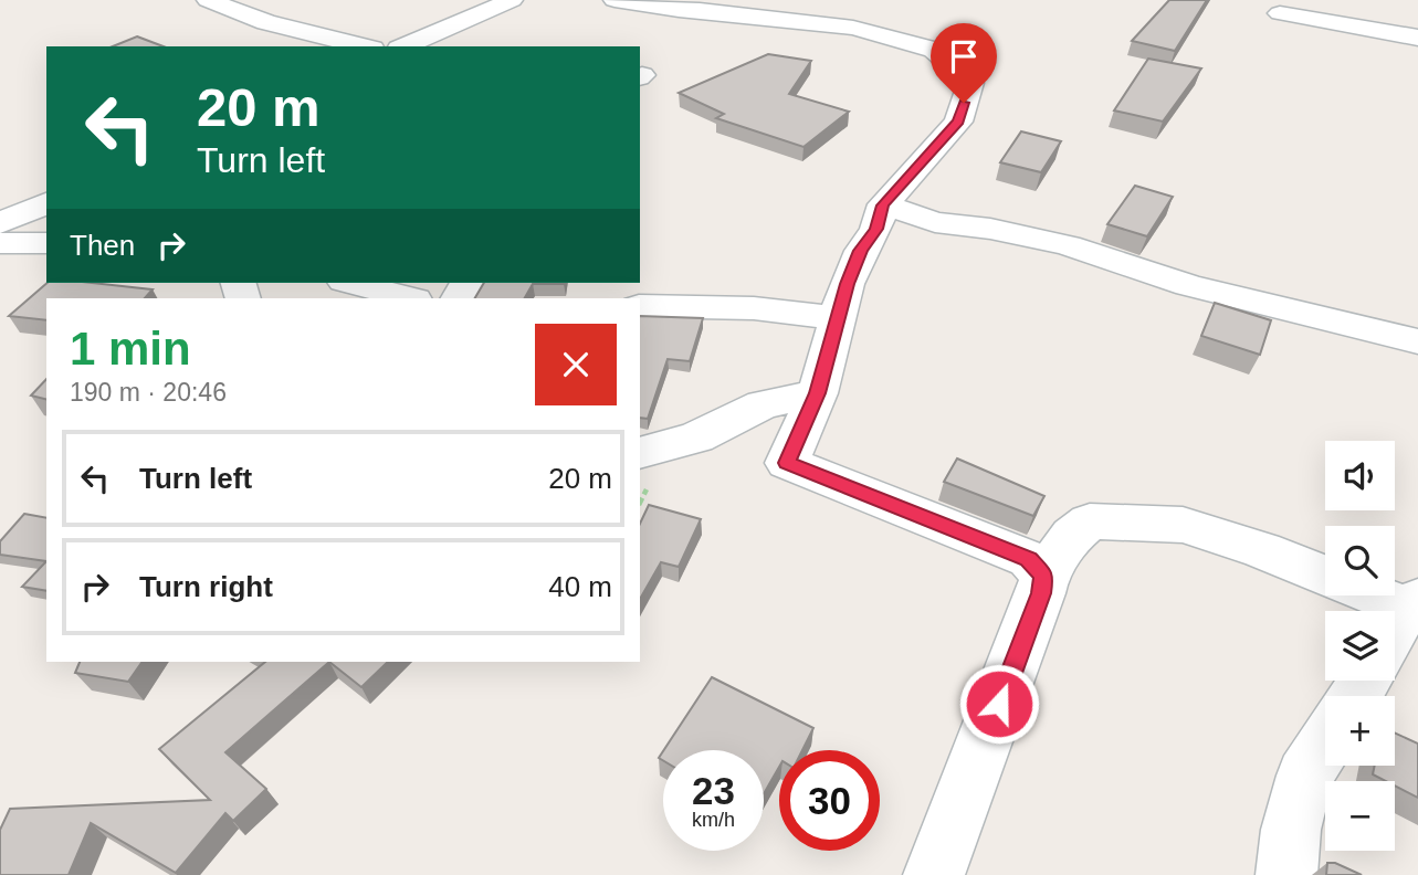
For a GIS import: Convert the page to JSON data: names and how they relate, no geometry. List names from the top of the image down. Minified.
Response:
{"page":{"turn":["20 m","Turn left"],"then":"Then","heading":["1 min","190 m · 20:46"],"list":[{"name":"Turn left","value":"20 m"},{"name":"Turn right","value":"40 m"}],"map_buttons":["+","−"],"speed":"23 km/h","limit":"30"}}
